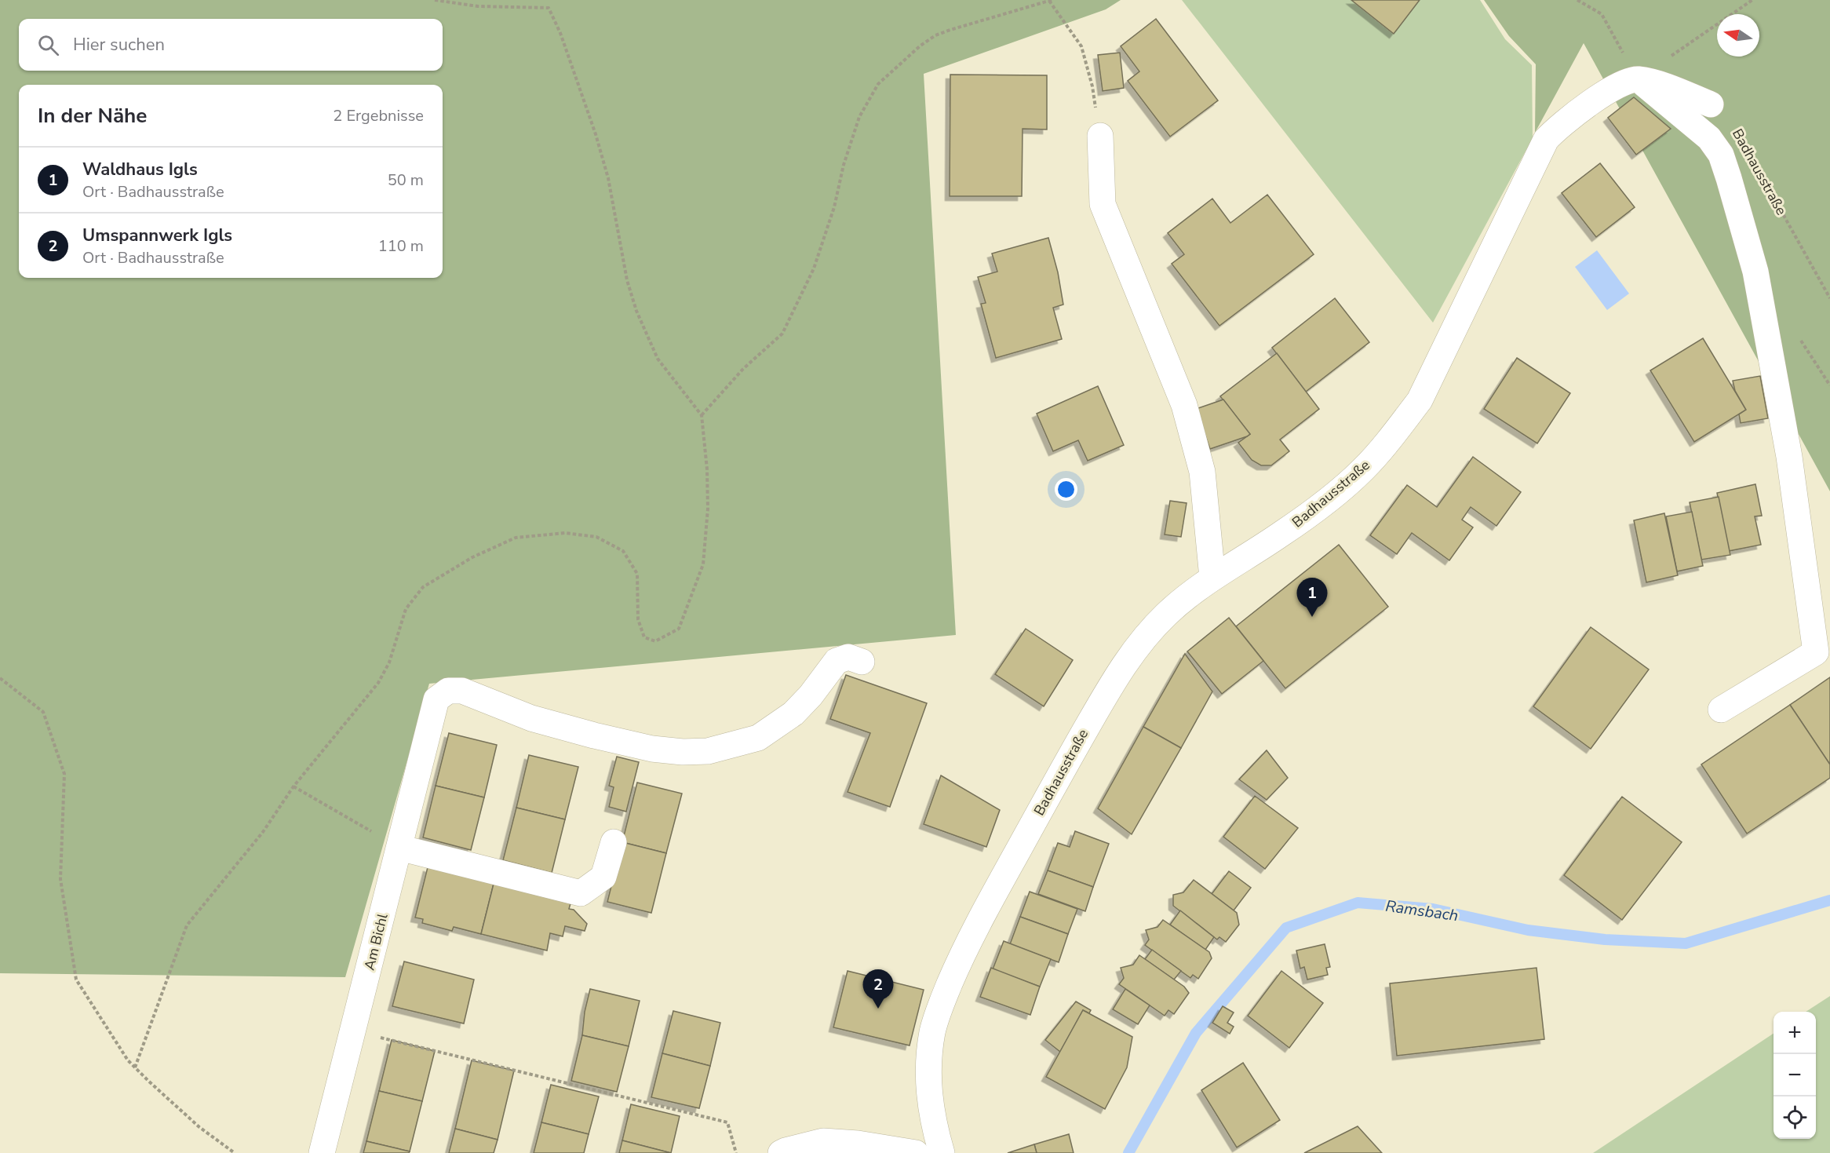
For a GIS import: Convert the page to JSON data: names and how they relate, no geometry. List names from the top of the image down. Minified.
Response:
{"streets":{"street":["Badhausstraße","Am Bichl"]},"water":["Ramsbach"],"north":"left","page":{"search":"Hier suchen","heading":["In der Nähe","2 Ergebnisse"],"list":[{"mark":"1","name":"Waldhaus Igls","note":"Ort · Badhausstraße","value":"50 m"},{"mark":"2","name":"Umspannwerk Igls","note":"Ort · Badhausstraße","value":"110 m"}],"pins":["1","2"],"map_buttons":["+","−"]}}
